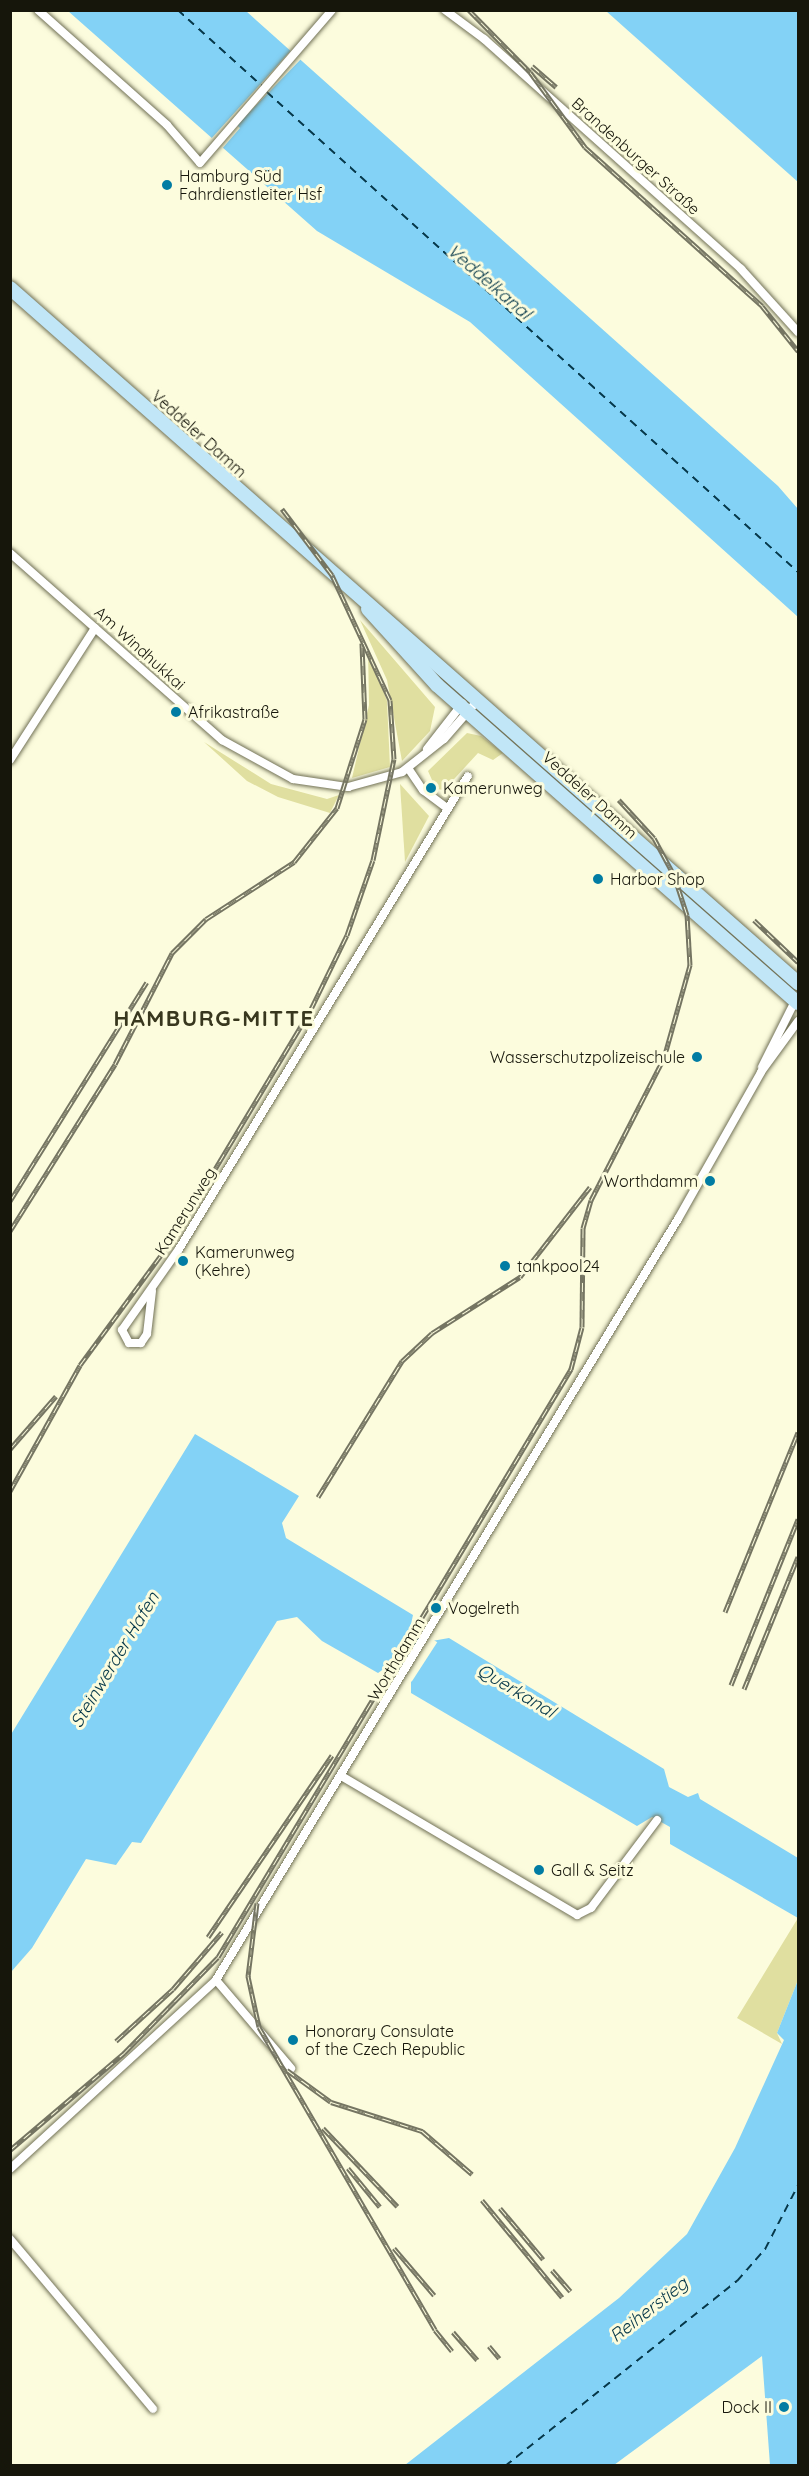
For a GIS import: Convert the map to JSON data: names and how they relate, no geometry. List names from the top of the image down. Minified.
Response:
{"streets":{"main road":["Veddeler Damm"],"street":["Brandenburger Straße","Am Windhukkai","Kamerunweg","Worthdamm"]},"crossings":[["Veddeler Damm","Am Windhukkai"],["Veddeler Damm","Worthdamm"]],"districts":["HAMBURG-MITTE"],"water":["Veddelkanal","Steinwerder Hafen","Querkanal","Reiherstieg"],"places":["Hamburg Süd Fahrdienstleiter Hsf","Afrikastraße","Kamerunweg","Harbor Shop","Wasserschutzpolizeischule","Worthdamm","Kamerunweg (Kehre)","tankpool24","Vogelreth","Gall & Seitz","Honorary Consulate of the Czech Republic","Dock II"]}
